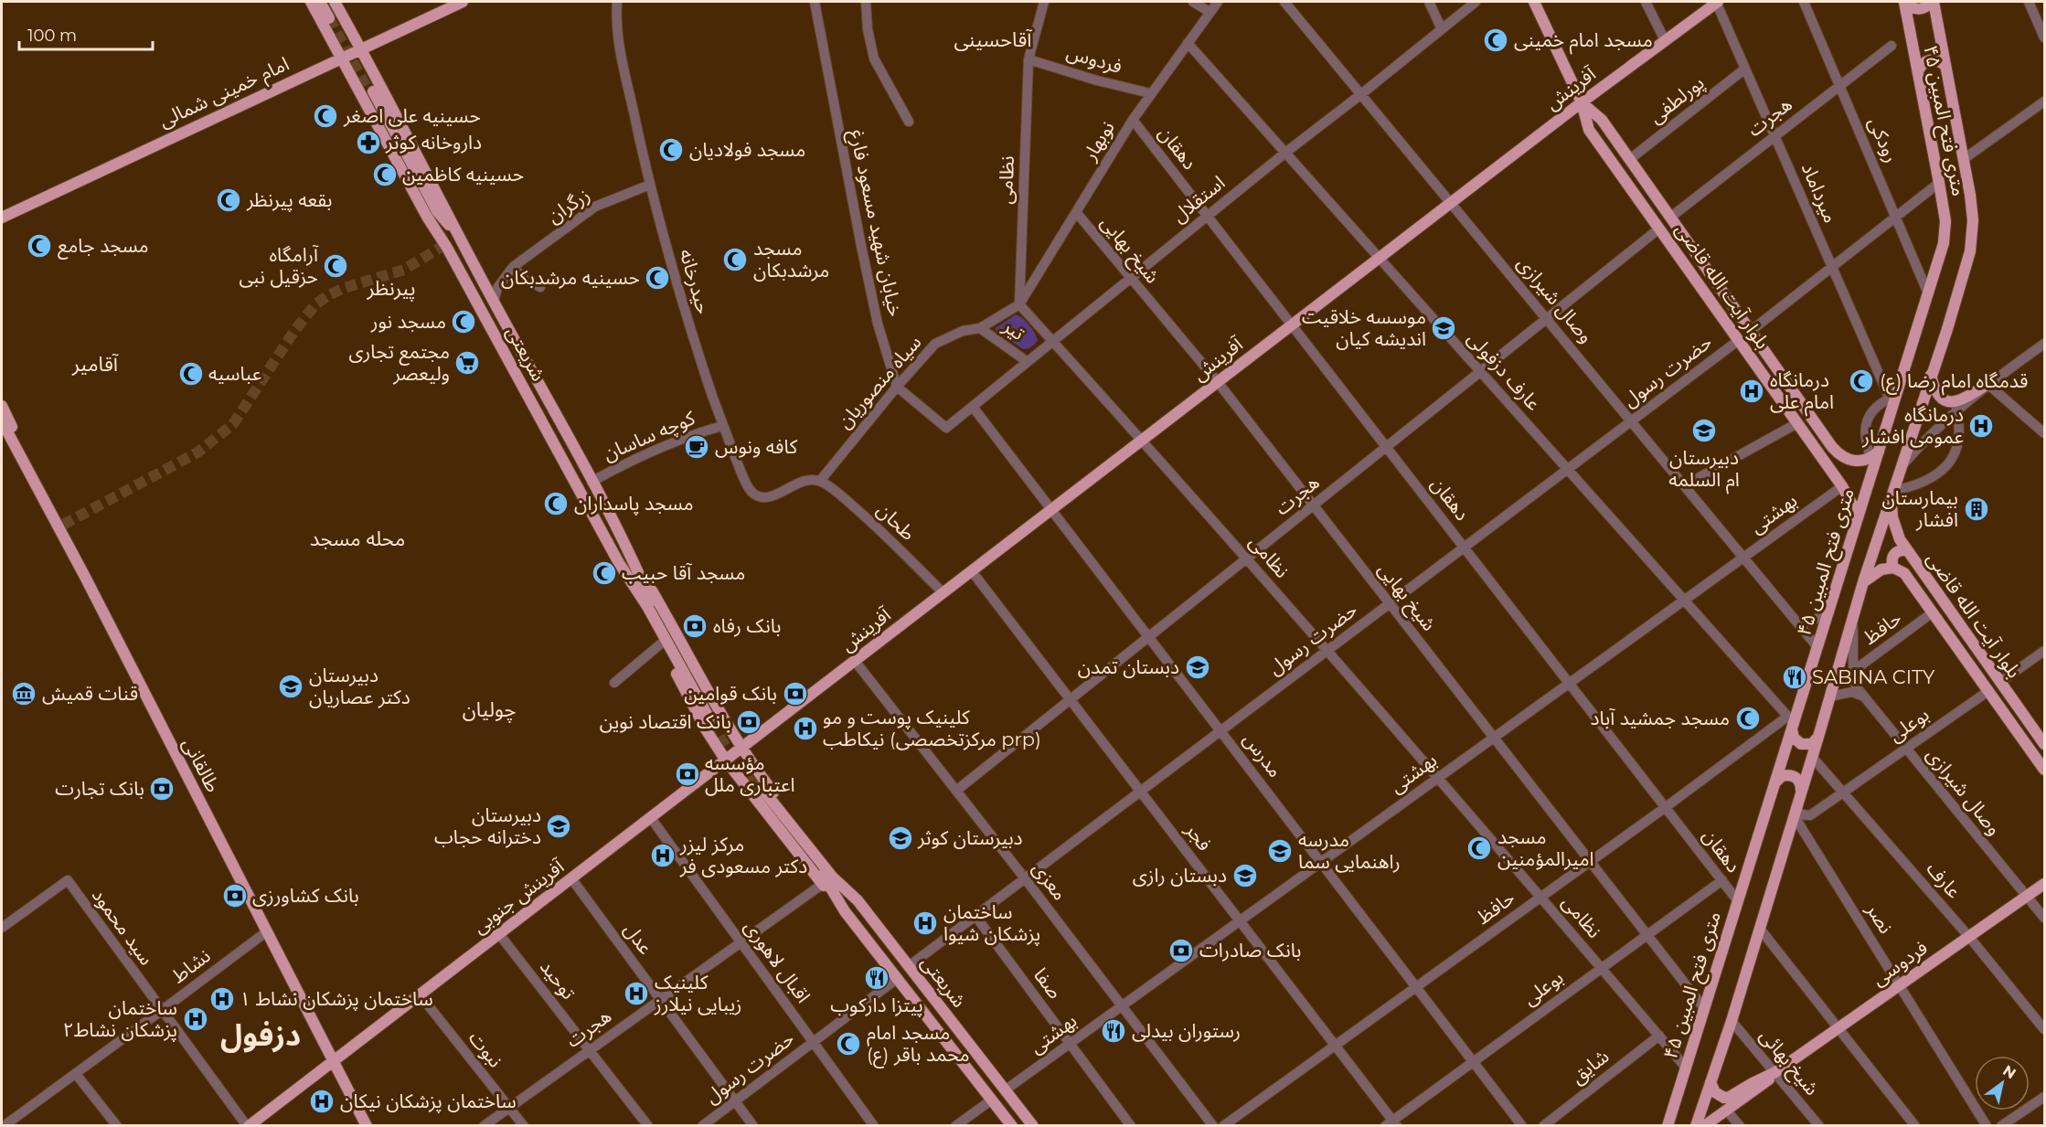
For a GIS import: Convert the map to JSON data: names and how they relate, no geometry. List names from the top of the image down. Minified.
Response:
{"streets":{"main road":["آفرینش","امام خمینی شمالی","۴۵ متری فتح المبین","بلوار آیت الله قاضی","شریعتی","بلوار آیت‌ الله قاضی","طالقانی","آفرینش جنوبی","فردوسی"],"street":["فردوس","پورلطفی","هجرت","رودکی","نوبهار","دهقان","نظامی","میرداماد","استقلال","زرگران","خیابان شهید مسعود فارغ","شیخ بهایی","حیدرخانه","وصال شیرازی","تیر","عارف دزفولی","حضرت رسول","سیاه منصوریان","کوچه ساسان","بهشتی","طحان","حافظ","بوعلی","مدرس","فجر","عارف","معزی","نصر","سید محمود","عدل","اقبال لاهوری","نشاط","توحید","صفا","نبوت","شیخ بهائی","شایق"]},"crossings":[["فردوس","نوبهار"],["فردوس","نظامی"],["آفرینش","دهقان"],["آفرینش","نظامی"],["آفرینش","میرداماد"],["آفرینش","شیخ بهایی"],["آفرینش","بلوار آیت الله قاضی"],["آفرینش","وصال شیرازی"],["آفرینش","عارف دزفولی"],["آفرینش","طحان"],["آفرینش","مدرس"],["آفرینش","فجر"],["آفرینش","معزی"],["آفرینش","آفرینش جنوبی"],["امام خمینی شمالی","شریعتی"],["پورلطفی","میرداماد"],["پورلطفی","بلوار آیت الله قاضی"],["هجرت","رودکی"],["هجرت","دهقان"],["هجرت","نظامی"],["هجرت","میرداماد"],["هجرت","شیخ بهایی"],["هجرت","بلوار آیت الله قاضی"],["هجرت","وصال شیرازی"],["هجرت","عارف دزفولی"],["هجرت","مدرس"],["هجرت","فجر"],["هجرت","معزی"],["هجرت","عدل"],["هجرت","اقبال لاهوری"],["هجرت","توحید"],["هجرت","نبوت"],["۴۵ متری فتح المبین","رودکی"],["۴۵ متری فتح المبین","دهقان"],["۴۵ متری فتح المبین","نظامی"],["۴۵ متری فتح المبین","میرداماد"],["۴۵ متری فتح المبین","شیخ بهایی"],["۴۵ متری فتح المبین","بلوار آیت الله قاضی"],["۴۵ متری فتح المبین","وصال شیرازی"],["۴۵ متری فتح المبین","عارف دزفولی"],["۴۵ متری فتح المبین","بلوار آیت‌ الله قاضی"],["۴۵ متری فتح المبین","حافظ"],["۴۵ متری فتح المبین","بوعلی"],["۴۵ متری فتح المبین","عارف"],["۴۵ متری فتح المبین","نصر"],["۴۵ متری فتح المبین","شیخ بهائی"],["نوبهار","دهقان"],["نوبهار","نظامی"],["نوبهار","شیخ بهایی"],["نوبهار","عارف دزفولی"],["نوبهار","سیاه منصوریان"],["دهقان","استقلال"],["دهقان","حضرت رسول"],["دهقان","بهشتی"],["دهقان","حافظ"],["دهقان","بوعلی"],["نظامی","استقلال"],["نظامی","حضرت رسول"],["نظامی","سیاه منصوریان"],["نظامی","بهشتی"],["نظامی","حافظ"],["نظامی","بوعلی"],["نظامی","شایق"],["استقلال","خیابان شهید مسعود فارغ"],["استقلال","شیخ بهایی"],["استقلال","وصال شیرازی"],["استقلال","تیر"],["استقلال","عارف دزفولی"],["استقلال","سیاه منصوریان"],["استقلال","مدرس"],["زرگران","حیدرخانه"],["زرگران","شریعتی"],["خیابان شهید مسعود فارغ","سیاه منصوریان"],["شیخ بهایی","حضرت رسول"],["شیخ بهایی","بهشتی"],["شیخ بهایی","حافظ"],["شیخ بهایی","بوعلی"],["حیدرخانه","سیاه منصوریان"],["حیدرخانه","کوچه ساسان"],["حیدرخانه","طحان"],["بلوار آیت الله قاضی","حضرت رسول"],["بلوار آیت الله قاضی","بهشتی"],["وصال شیرازی","حضرت رسول"],["وصال شیرازی","بهشتی"],["وصال شیرازی","حافظ"],["وصال شیرازی","بوعلی"],["وصال شیرازی","فردوسی"],["تیر","سیاه منصوریان"],["شریعتی","حضرت رسول"],["شریعتی","کوچه ساسان"],["شریعتی","بهشتی"],["عارف دزفولی","حضرت رسول"],["عارف دزفولی","بهشتی"],["عارف دزفولی","حافظ"],["حضرت رسول","مدرس"],["حضرت رسول","فجر"],["حضرت رسول","معزی"],["حضرت رسول","عدل"],["حضرت رسول","اقبال لاهوری"],["حضرت رسول","صفا"],["سیاه منصوریان","طحان"],["بهشتی","مدرس"],["بهشتی","فجر"],["بهشتی","معزی"],["بهشتی","صفا"],["حافظ","مدرس"],["حافظ","فجر"],["بوعلی","مدرس"],["بوعلی","فجر"],["بوعلی","عارف"],["بوعلی","نصر"],["طالقانی","آفرینش جنوبی"],["طالقانی","نشاط"],["عارف","فردوسی"],["آفرینش جنوبی","عدل"],["آفرینش جنوبی","اقبال لاهوری"],["آفرینش جنوبی","توحید"],["آفرینش جنوبی","نبوت"],["نصر","فردوسی"],["سید محمود","نشاط"],["فردوسی","شیخ بهائی"]],"districts":["آقاحسینی","پیرنظر","آقامیر","محله مسجد","چولیان","دزفول"],"places":{"mosque":["مسجد امام خمینی","حسینیه علی اصغر","مسجد فولادیان","حسینیه کاظمین","بقعه پیرنظر","مسجد جامع","مسجد مرشدبکان","آرامگاه حزقیل نبی","حسینیه مرشدبکان","مسجد نور","عباسیه","قدمگاه امام رضا (ع)","مسجد پاسداران","مسجد آقا حبیب","مسجد جمشید آباد","مسجد امیرالمؤمنین","مسجد امام محمد باقر (ع)"],"pharmacy":["داروخانه کوثر"],"school or university":["موسسه خلاقیت اندیشه کیان","دبیرستان ام السلمه","دبستان تمدن","دبیرستان دکتر عصاریان","دبیرستان دخترانه حجاب","دبیرستان کوثر","مدرسه راهنمایی سما","دبستان رازی"],"supermarket":["مجتمع تجاری ولیعصر"],"hospital":["درمانگاه امام علی","درمانگاه عمومی افشار","کلینیک پوست و مو نیکاطب (مرکزتخصصی prp)","مرکز لیزر دکتر مسعودی فر","ساختمان پزشکان شیوا","کلینیک زیبایی نیلارز","ساختمان پزشکان نشاط ۱","ساختمان پزشکان نشاط۲","ساختمان پزشکان نیکان"],"cafe":["کافه ونوس"],"building":["بیمارستان افشار"],"bank":["بانک رفاه","بانک قوامین","بانک اقتصاد نوین","مؤسسه اعتباری ملل","بانک تجارت","بانک کشاورزی","بانک صادرات"],"restaurant":["SABINA CITY","پیتزا دارکوب","رستوران بیدلی"],"museum":["قنات قمیش"]},"scale_bar":"100 m","north":"top right"}
